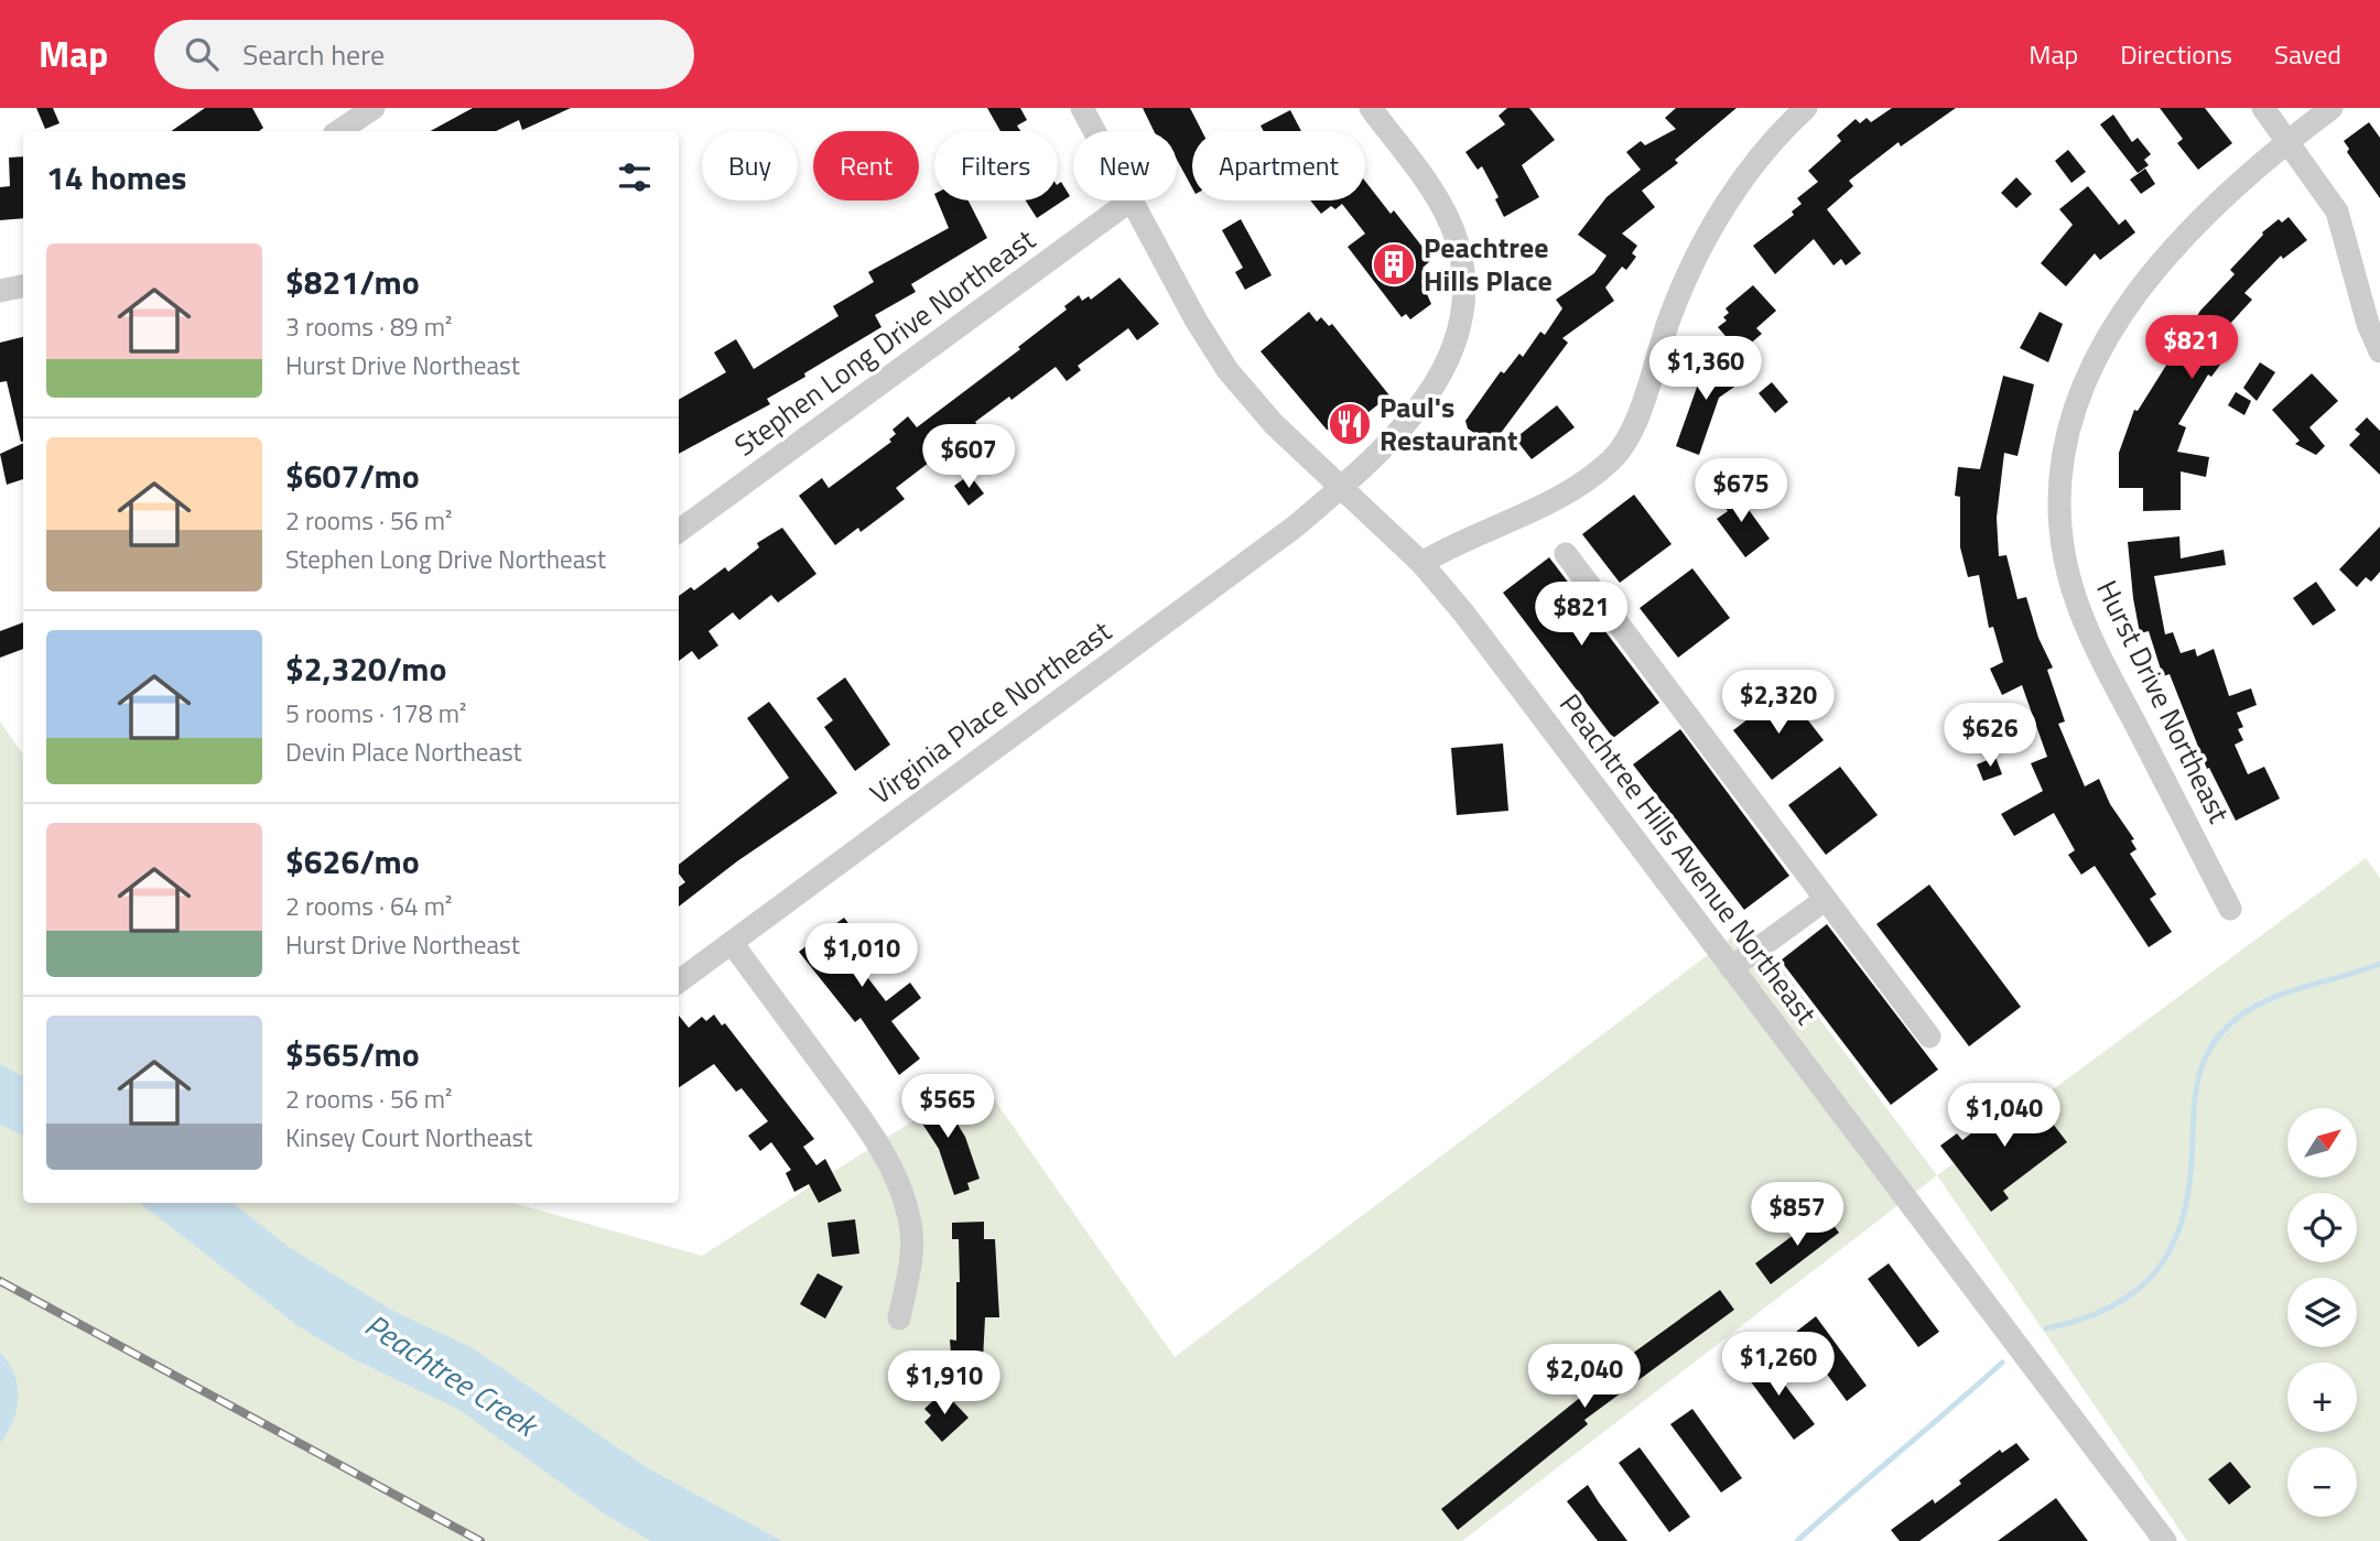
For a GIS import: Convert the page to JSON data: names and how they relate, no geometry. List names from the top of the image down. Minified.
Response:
{"streets":{"street":["Stephen Long Drive Northeast","Hurst Drive Northeast","Virginia Place Northeast","Peachtree Hills Avenue Northeast"]},"crossings":[["Stephen Long Drive Northeast","Peachtree Hills Avenue Northeast"],["Virginia Place Northeast","Peachtree Hills Avenue Northeast"]],"water":["Peachtree Creek"],"places":{"building":["Peachtree Hills Place"],"restaurant":["Paul's Restaurant"]},"north":"top right","page":{"header":"Map","search":"Search here","nav":["Map","Directions","Saved"],"chip":["Buy","Rent","Filters","New","Apartment"],"heading":"14 homes","list":[{"name":"$821/mo","note":"3 rooms · 89 m² · Hurst Drive Northeast"},{"name":"$607/mo","note":"2 rooms · 56 m² · Stephen Long Drive Northeast"},{"name":"$2,320/mo","note":"5 rooms · 178 m² · Devin Place Northeast"},{"name":"$626/mo","note":"2 rooms · 64 m² · Hurst Drive Northeast"},{"name":"$565/mo","note":"2 rooms · 56 m² · Kinsey Court Northeast"}],"price":["$821","$1,360","$607","$675","$821","$2,320","$626","$1,010","$565","$1,040","$857","$1,260","$2,040","$1,910"],"map_buttons":["+","−"]}}
